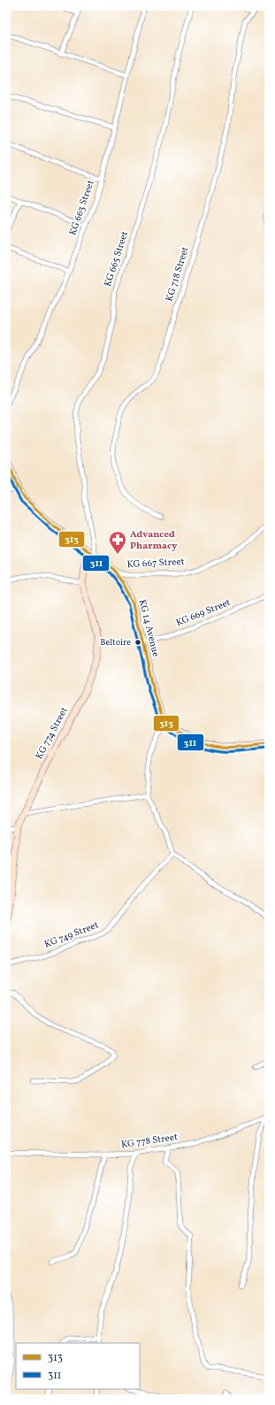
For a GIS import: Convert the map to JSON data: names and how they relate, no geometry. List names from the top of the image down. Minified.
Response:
{"streets":{"main road":["KG 14 Avenue","KG 774 Street"],"street":["KG 663 Street","KG 665 Street","KG 718 Street","KG 667 Street","KG 669 Street","KG 749 Street","KG 778 Street"]},"crossings":[["KG 665 Street","KG 14 Avenue"],["KG 667 Street","KG 14 Avenue"],["KG 669 Street","KG 14 Avenue"],["KG 14 Avenue","KG 774 Street"]],"places":{"pharmacy":["Advanced Pharmacy"],"other":["Beltoire"]},"lines":["transit line 313","transit line 311"],"legend":["313","311"]}
